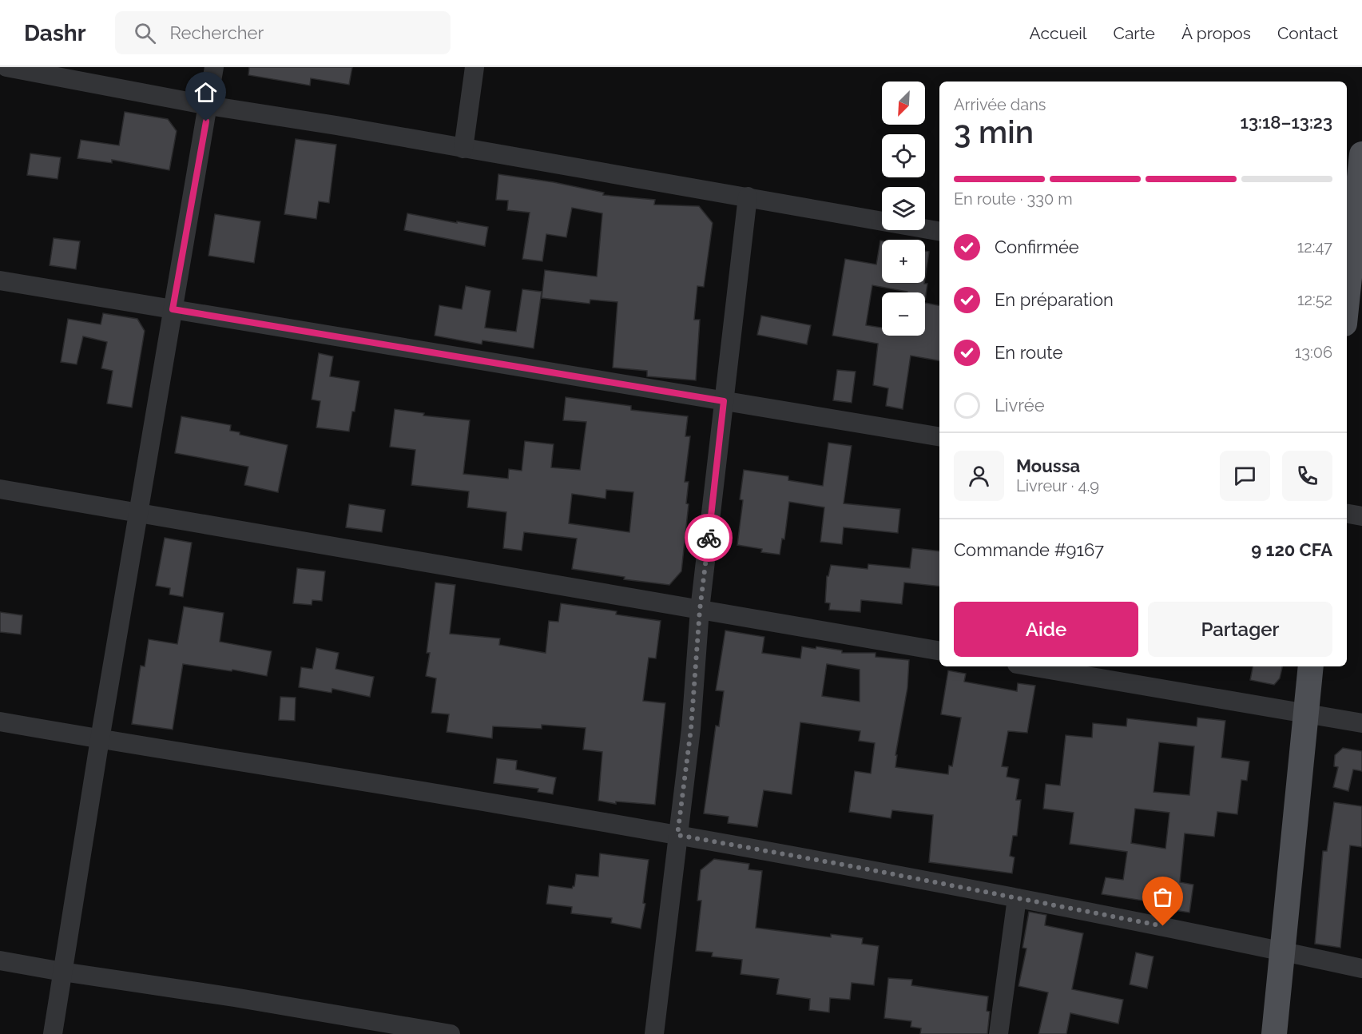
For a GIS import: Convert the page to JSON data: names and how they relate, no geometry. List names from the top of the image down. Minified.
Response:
{"north":"bottom left","page":{"header":"Dashr","search":"Rechercher","nav":["Accueil","Carte","À propos","Contact"],"map_buttons":["+","−"],"heading":["3 min","Arrivée dans","13:18–13:23"],"panel":["Moussa","Livreur · 4.9","Commande #9167","9 120 CFA"],"bar":"En route · 330 m","list":[["Confirmée","12:47"],["En préparation","12:52"],["En route","13:06"],"Livrée"],"buttons":["Aide","Partager"]}}
